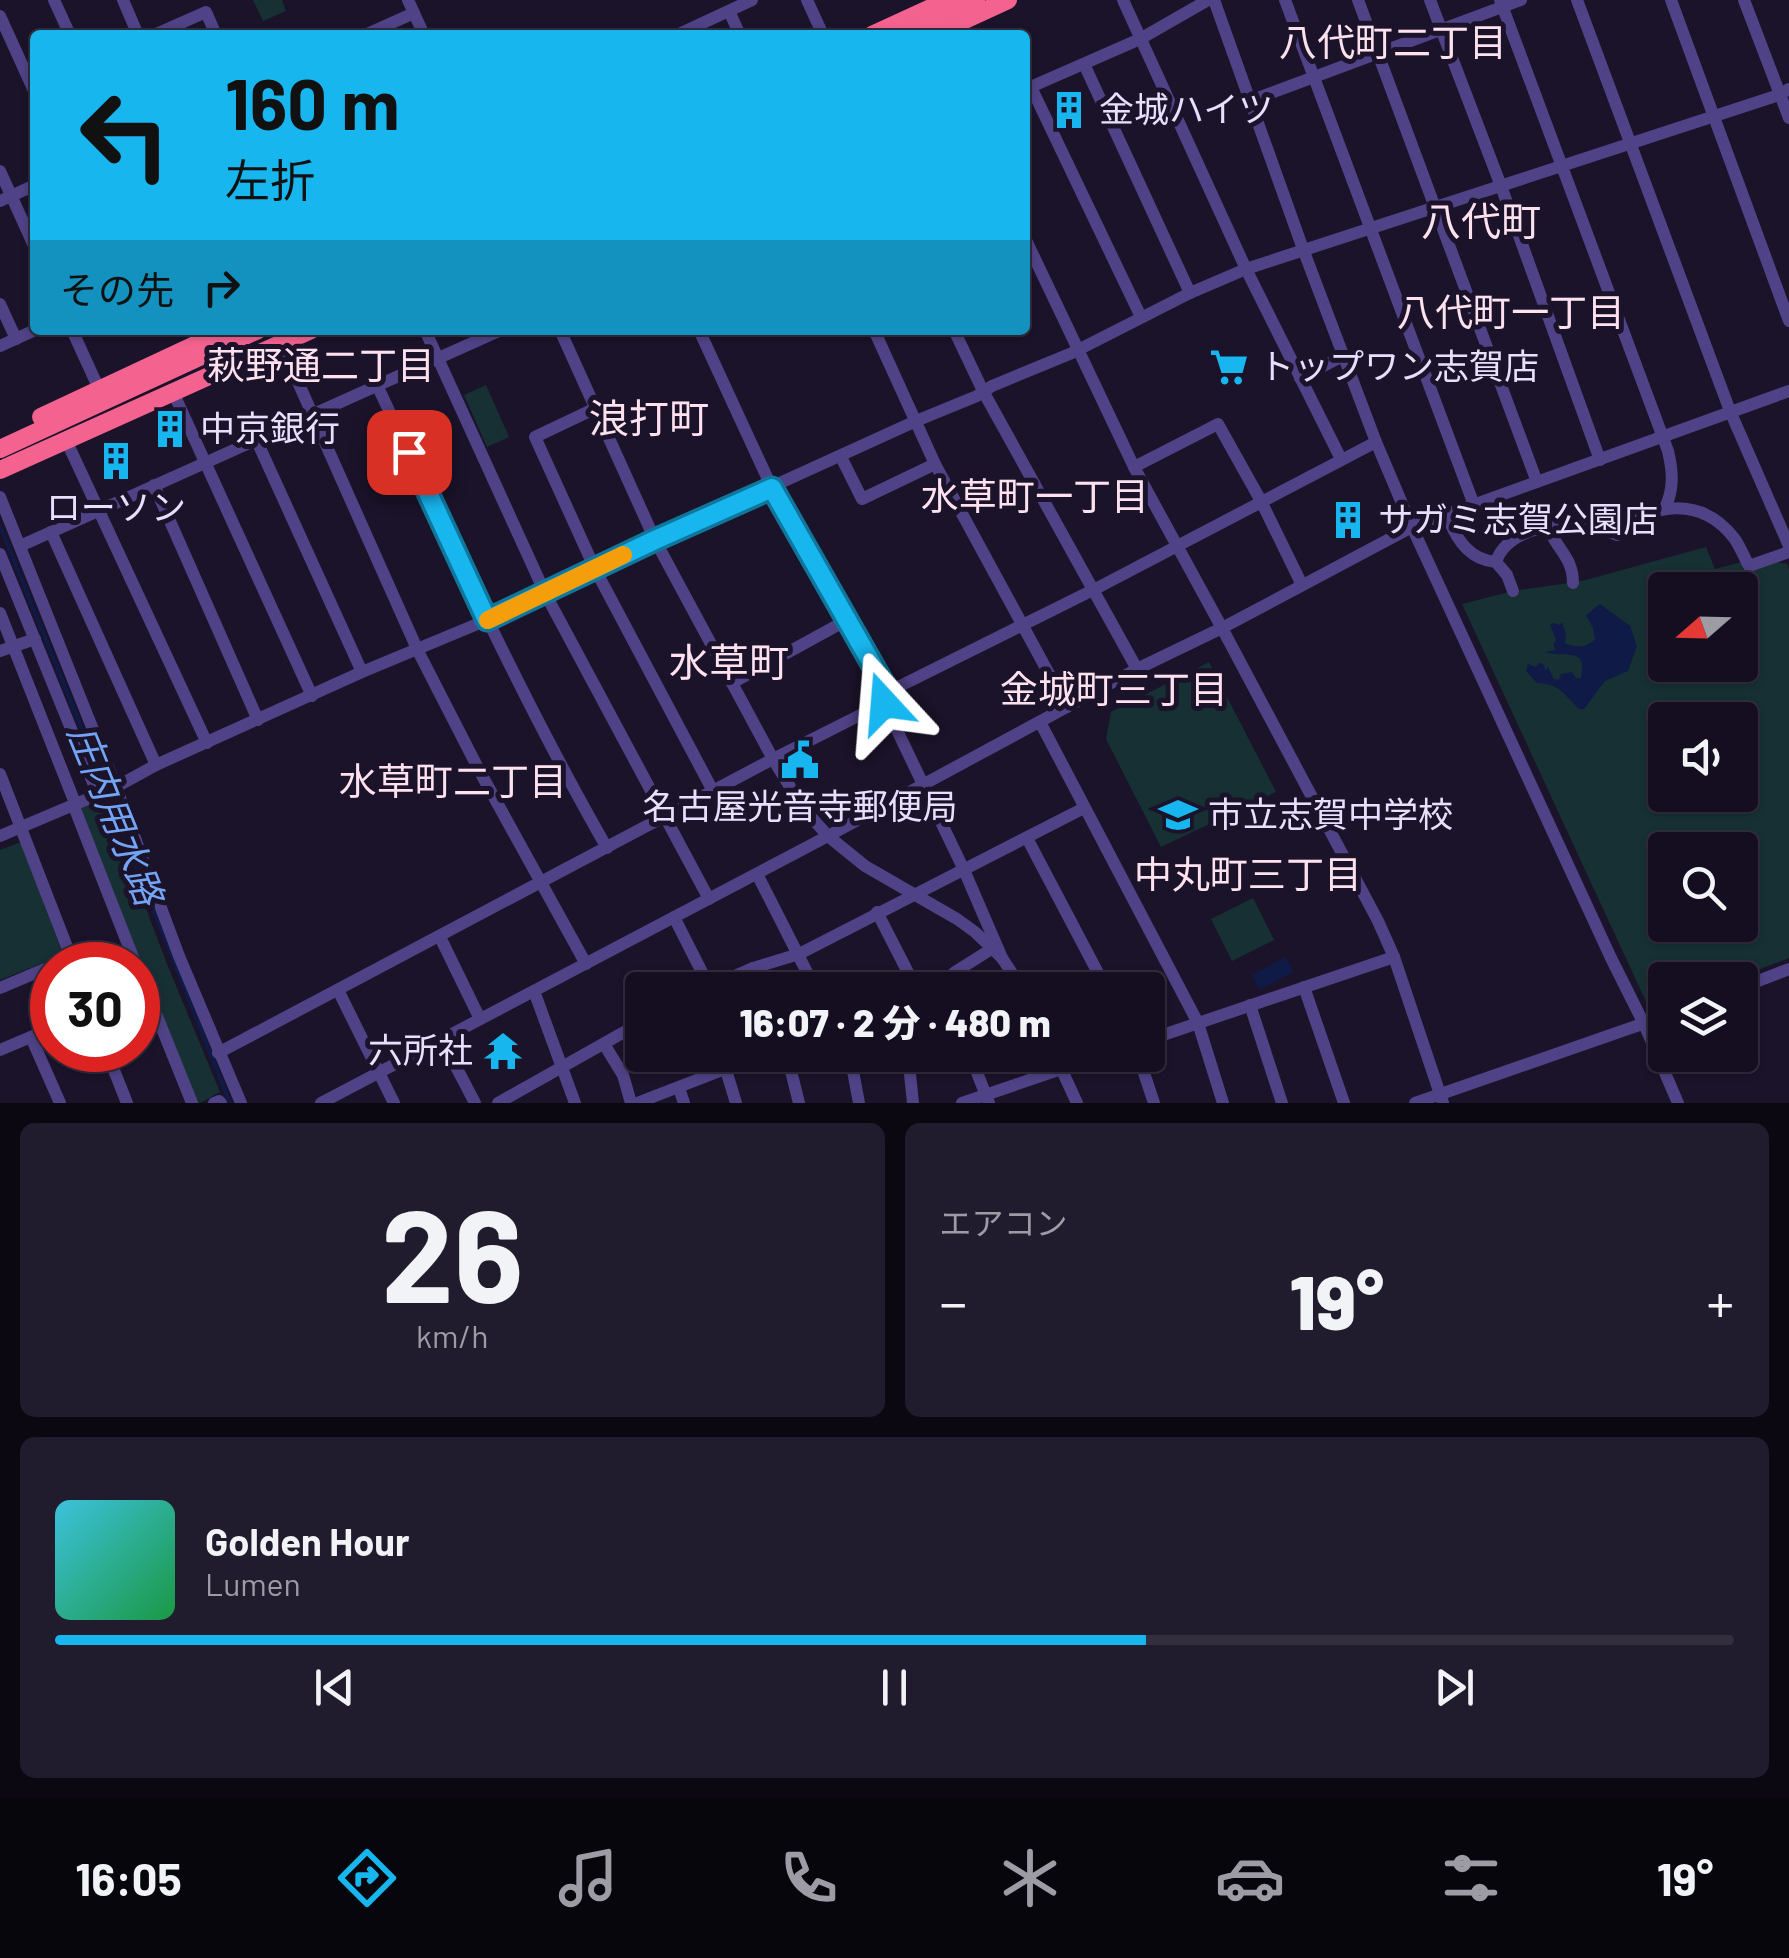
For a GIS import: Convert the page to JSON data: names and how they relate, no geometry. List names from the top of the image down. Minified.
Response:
{"districts":["八代町二丁目","八代町","八代町一丁目","萩野通二丁目","浪打町","水草町一丁目","水草町","金城町三丁目","水草町二丁目","中丸町三丁目"],"water":["庄内用水路"],"places":{"building":["金城ハイツ","中京銀行","ローソン","サガミ志賀公園店"],"supermarket":["トップワン志賀店"],"public building":["名古屋光音寺郵便局"],"school or university":["市立志賀中学校"],"temple":["六所社"]},"north":"left","page":{"turn":["160 m","左折"],"then":"その先","limit":"30","trip":"16:07 · 2 分 · 480 m","tile":[["26","km/h"],"エアコン"],"heat":["−","19°","+"],"song":["Golden Hour","Lumen"],"tabs":["16:05","19°"]}}
